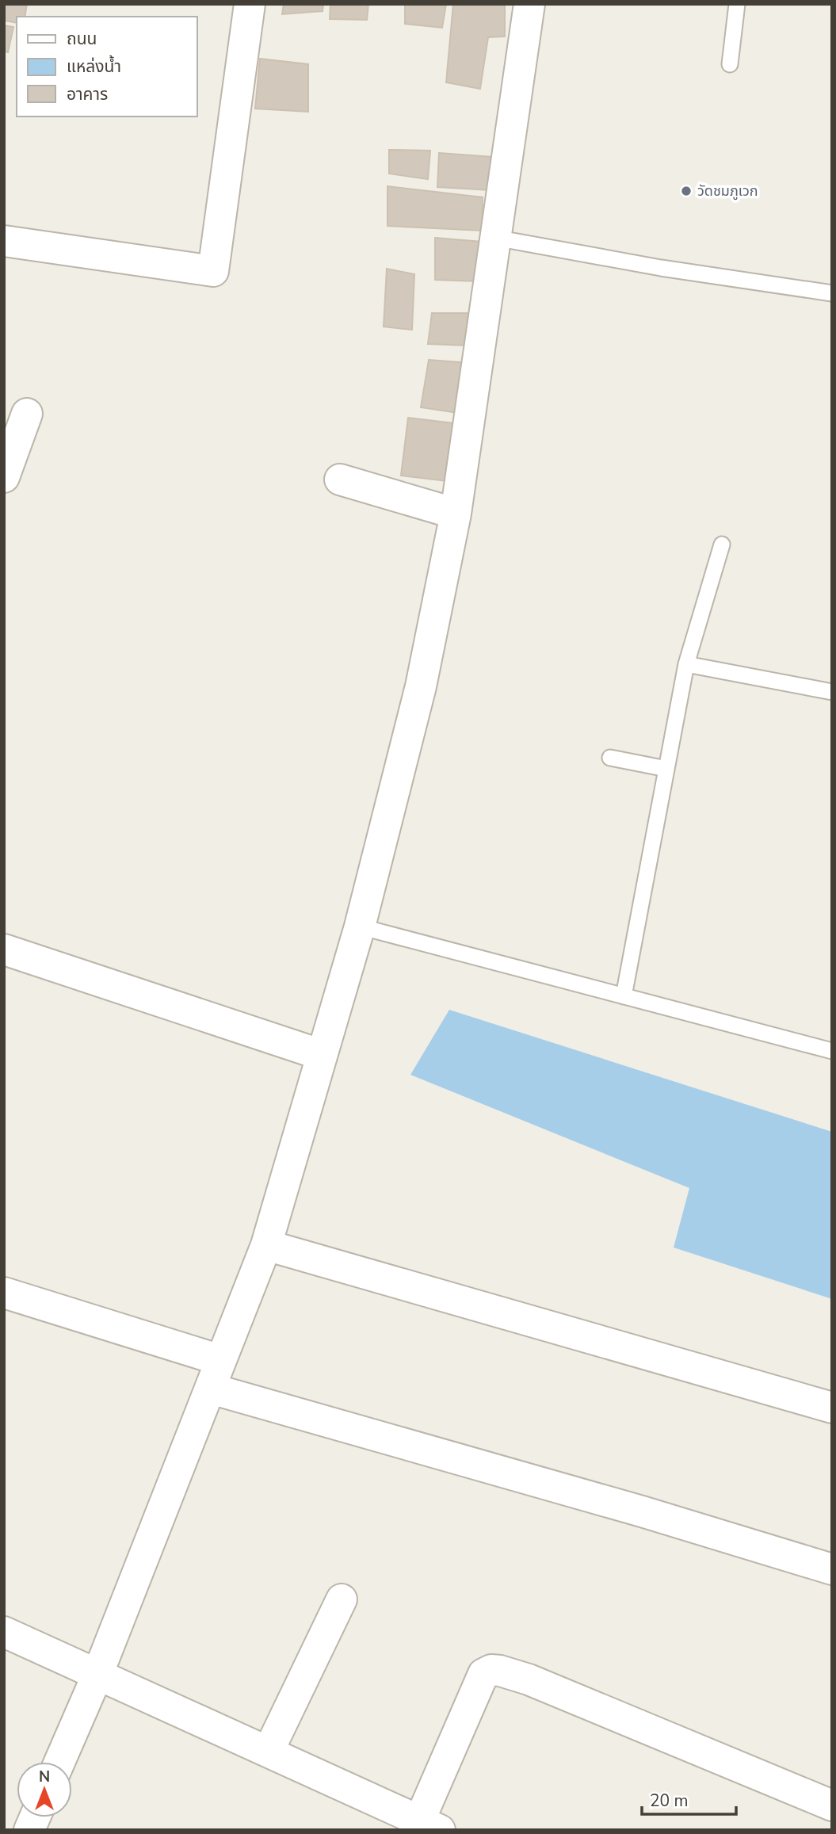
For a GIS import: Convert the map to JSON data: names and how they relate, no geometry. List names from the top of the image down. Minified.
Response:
{"places":["วัดชมภูเวก"],"legend":["ถนน","แหล่งน้ำ","อาคาร"],"scale_bar":"20 m","north":"top"}
